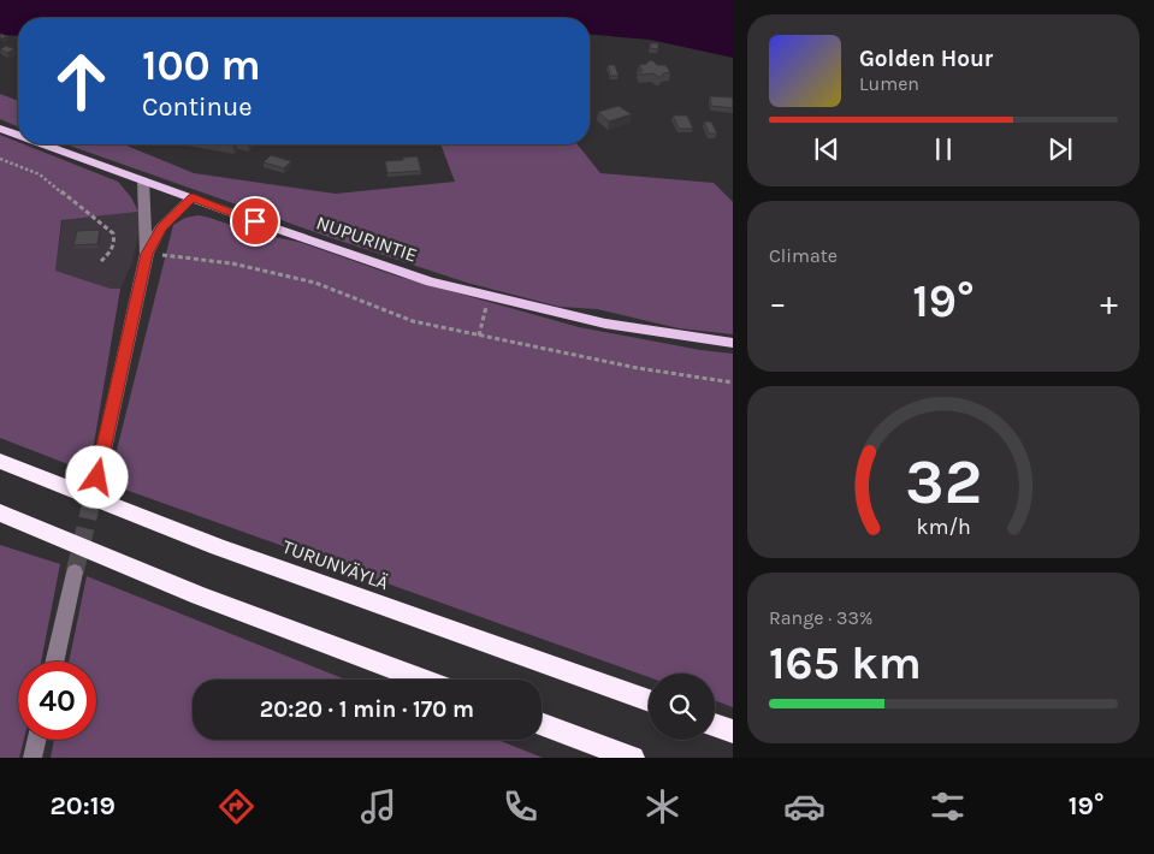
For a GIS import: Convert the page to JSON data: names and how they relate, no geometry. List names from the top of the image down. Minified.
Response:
{"streets":{"highway":["TURUNVÄYLÄ"],"main road":["NUPURINTIE"]},"page":{"turn":["100 m","Continue"],"song":["Golden Hour","Lumen"],"tile":["Climate",["Range · 33%","165 km"]],"heat":["−","19°","+"],"limit":"40","trip":"20:20 · 1 min · 170 m","tabs":["20:19","19°"],"gauge":["32","km/h"]}}
